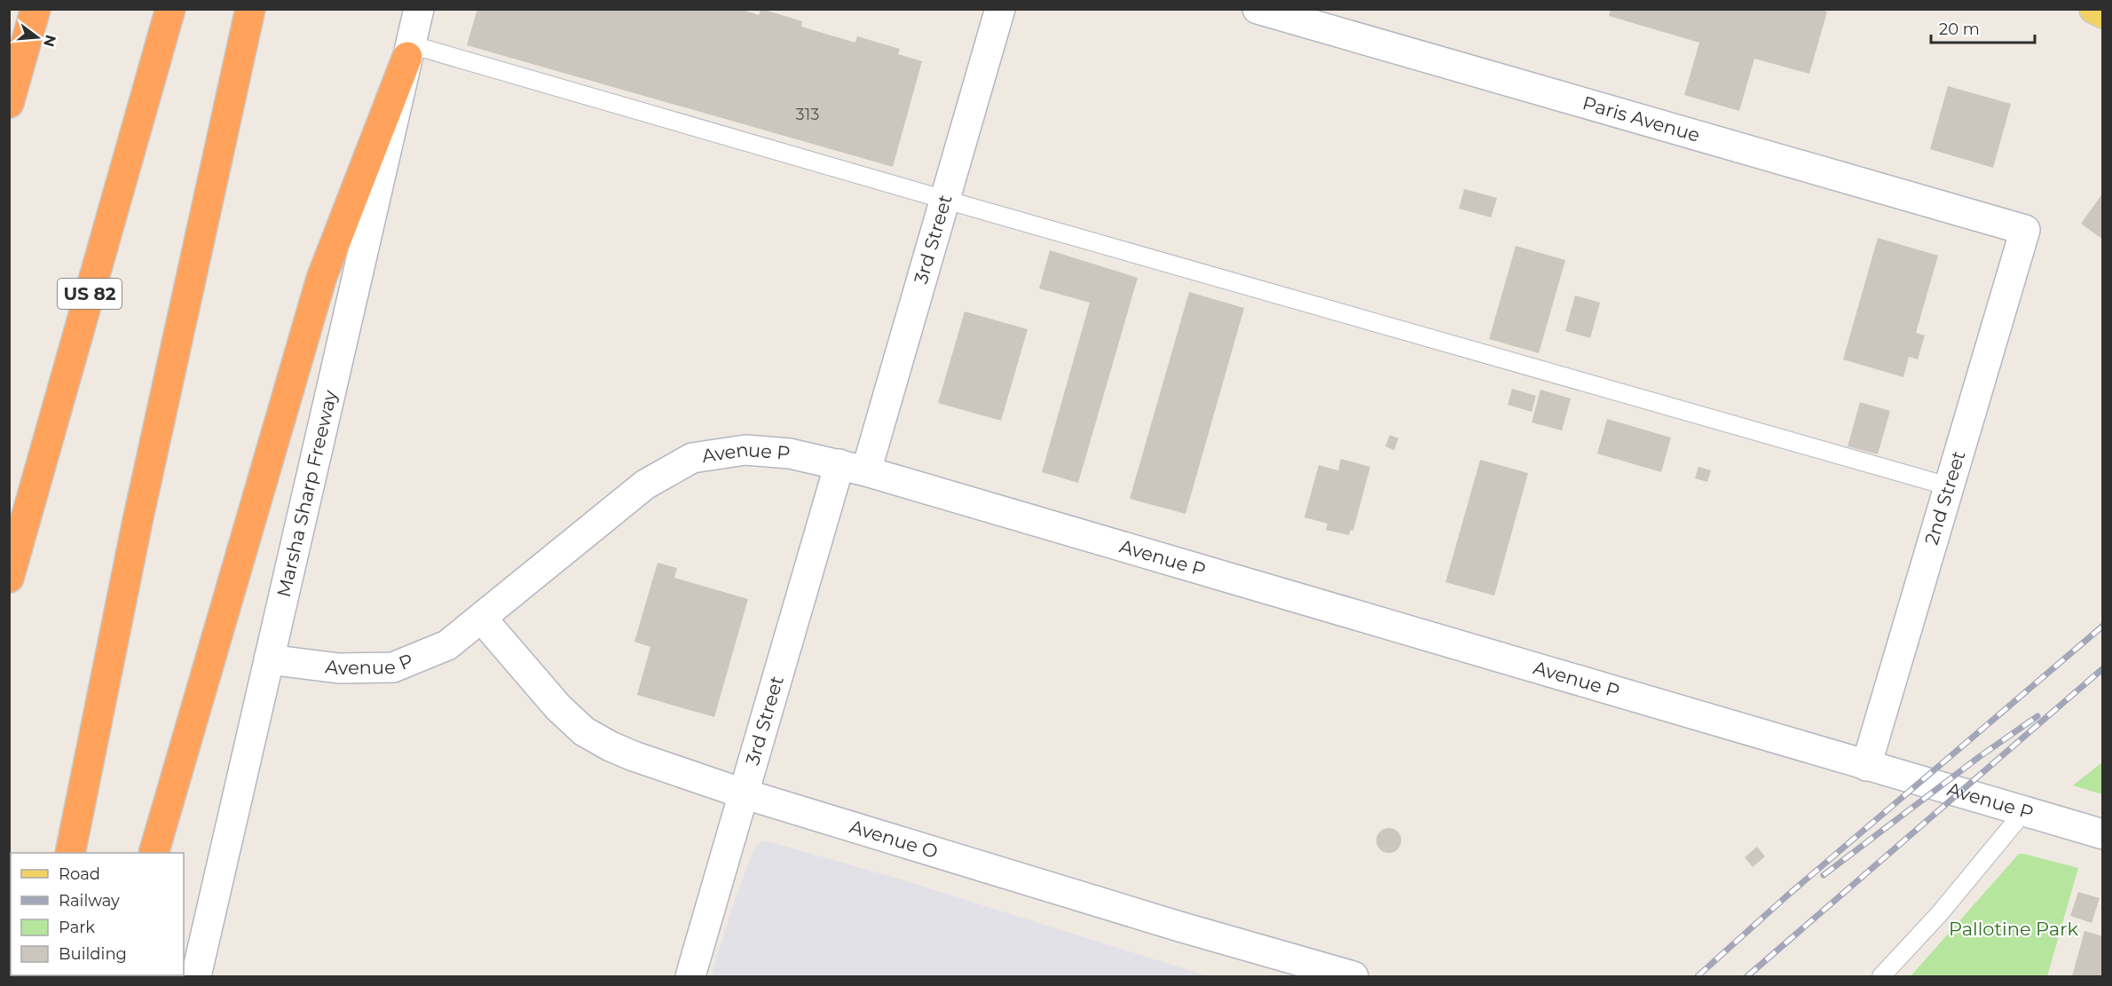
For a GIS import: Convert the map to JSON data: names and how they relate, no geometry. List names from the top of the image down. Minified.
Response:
{"streets":{"highway":["US 82"],"street":["Paris Avenue","3rd Street","Avenue P","Marsha Sharp Freeway","2nd Street","Avenue O"]},"crossings":[["Paris Avenue","2nd Street"],["3rd Street","Avenue P"],["3rd Street","Avenue O"],["Avenue P","Marsha Sharp Freeway"],["Avenue P","2nd Street"],["Avenue P","Avenue O"]],"parks":["Pallotine Park"],"house_numbers":["313"],"legend":["Road","Railway","Park","Building"],"scale_bar":"20 m","north":"right"}
